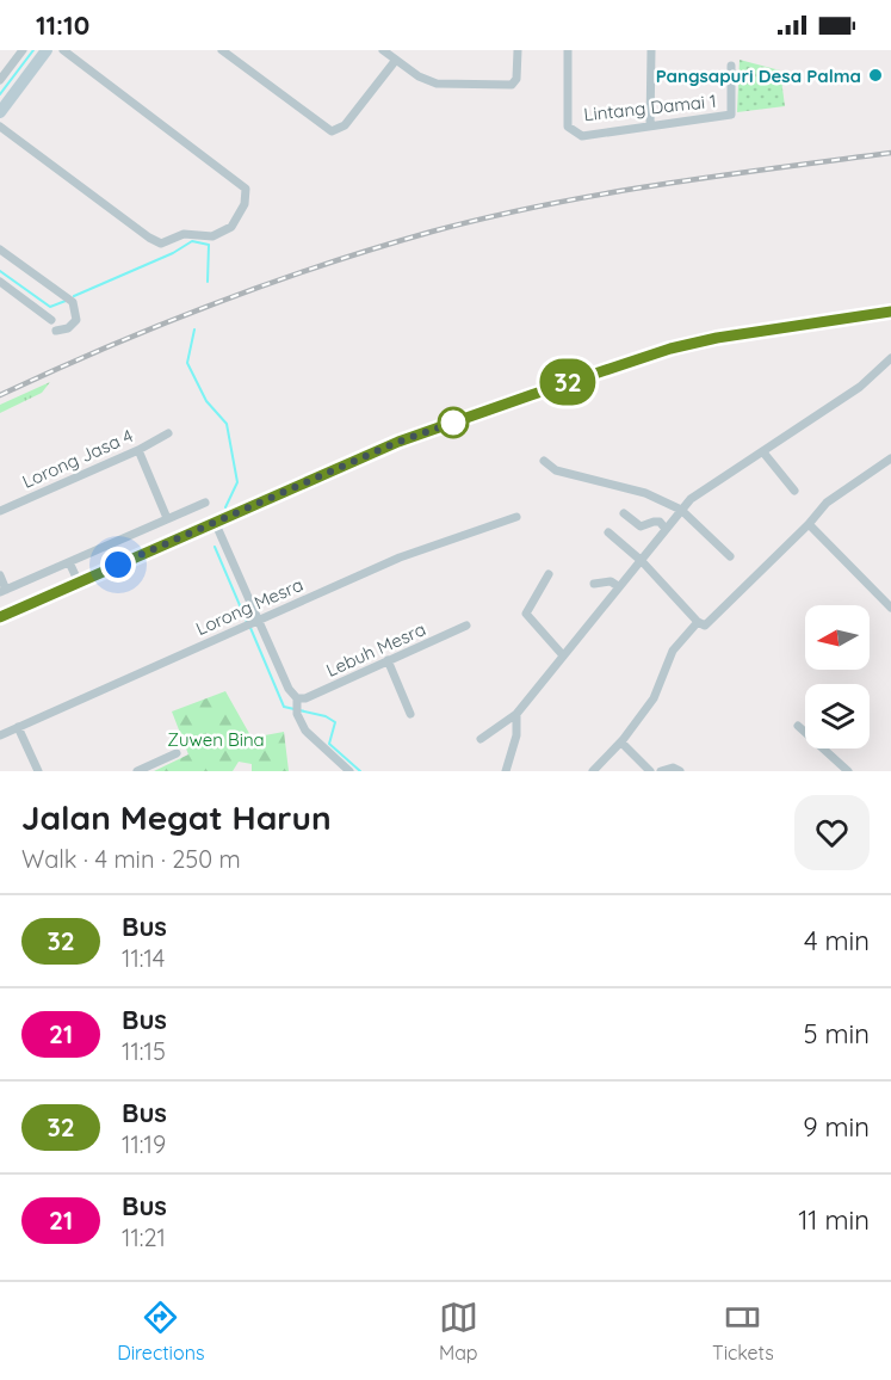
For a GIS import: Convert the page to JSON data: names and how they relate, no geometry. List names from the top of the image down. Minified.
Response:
{"streets":{"street":["Lintang Damai 1","Lorong Jasa 4","Lorong Mesra","Lebuh Mesra"]},"parks":["Zuwen Bina"],"places":["Pangsapuri Desa Palma"],"lines":["bus line 32"],"north":"left","page":{"status":"11:10","on_map":"32","heading":["Jalan Megat Harun","Walk · 4 min · 250 m"],"list":[{"mark":"32","name":"Bus","note":"11:14","value":"4 min"},{"mark":"21","name":"Bus","note":"11:15","value":"5 min"},{"mark":"32","name":"Bus","note":"11:19","value":"9 min"},{"mark":"21","name":"Bus","note":"11:21","value":"11 min"}],"tabs":["Directions","Map","Tickets"]}}
